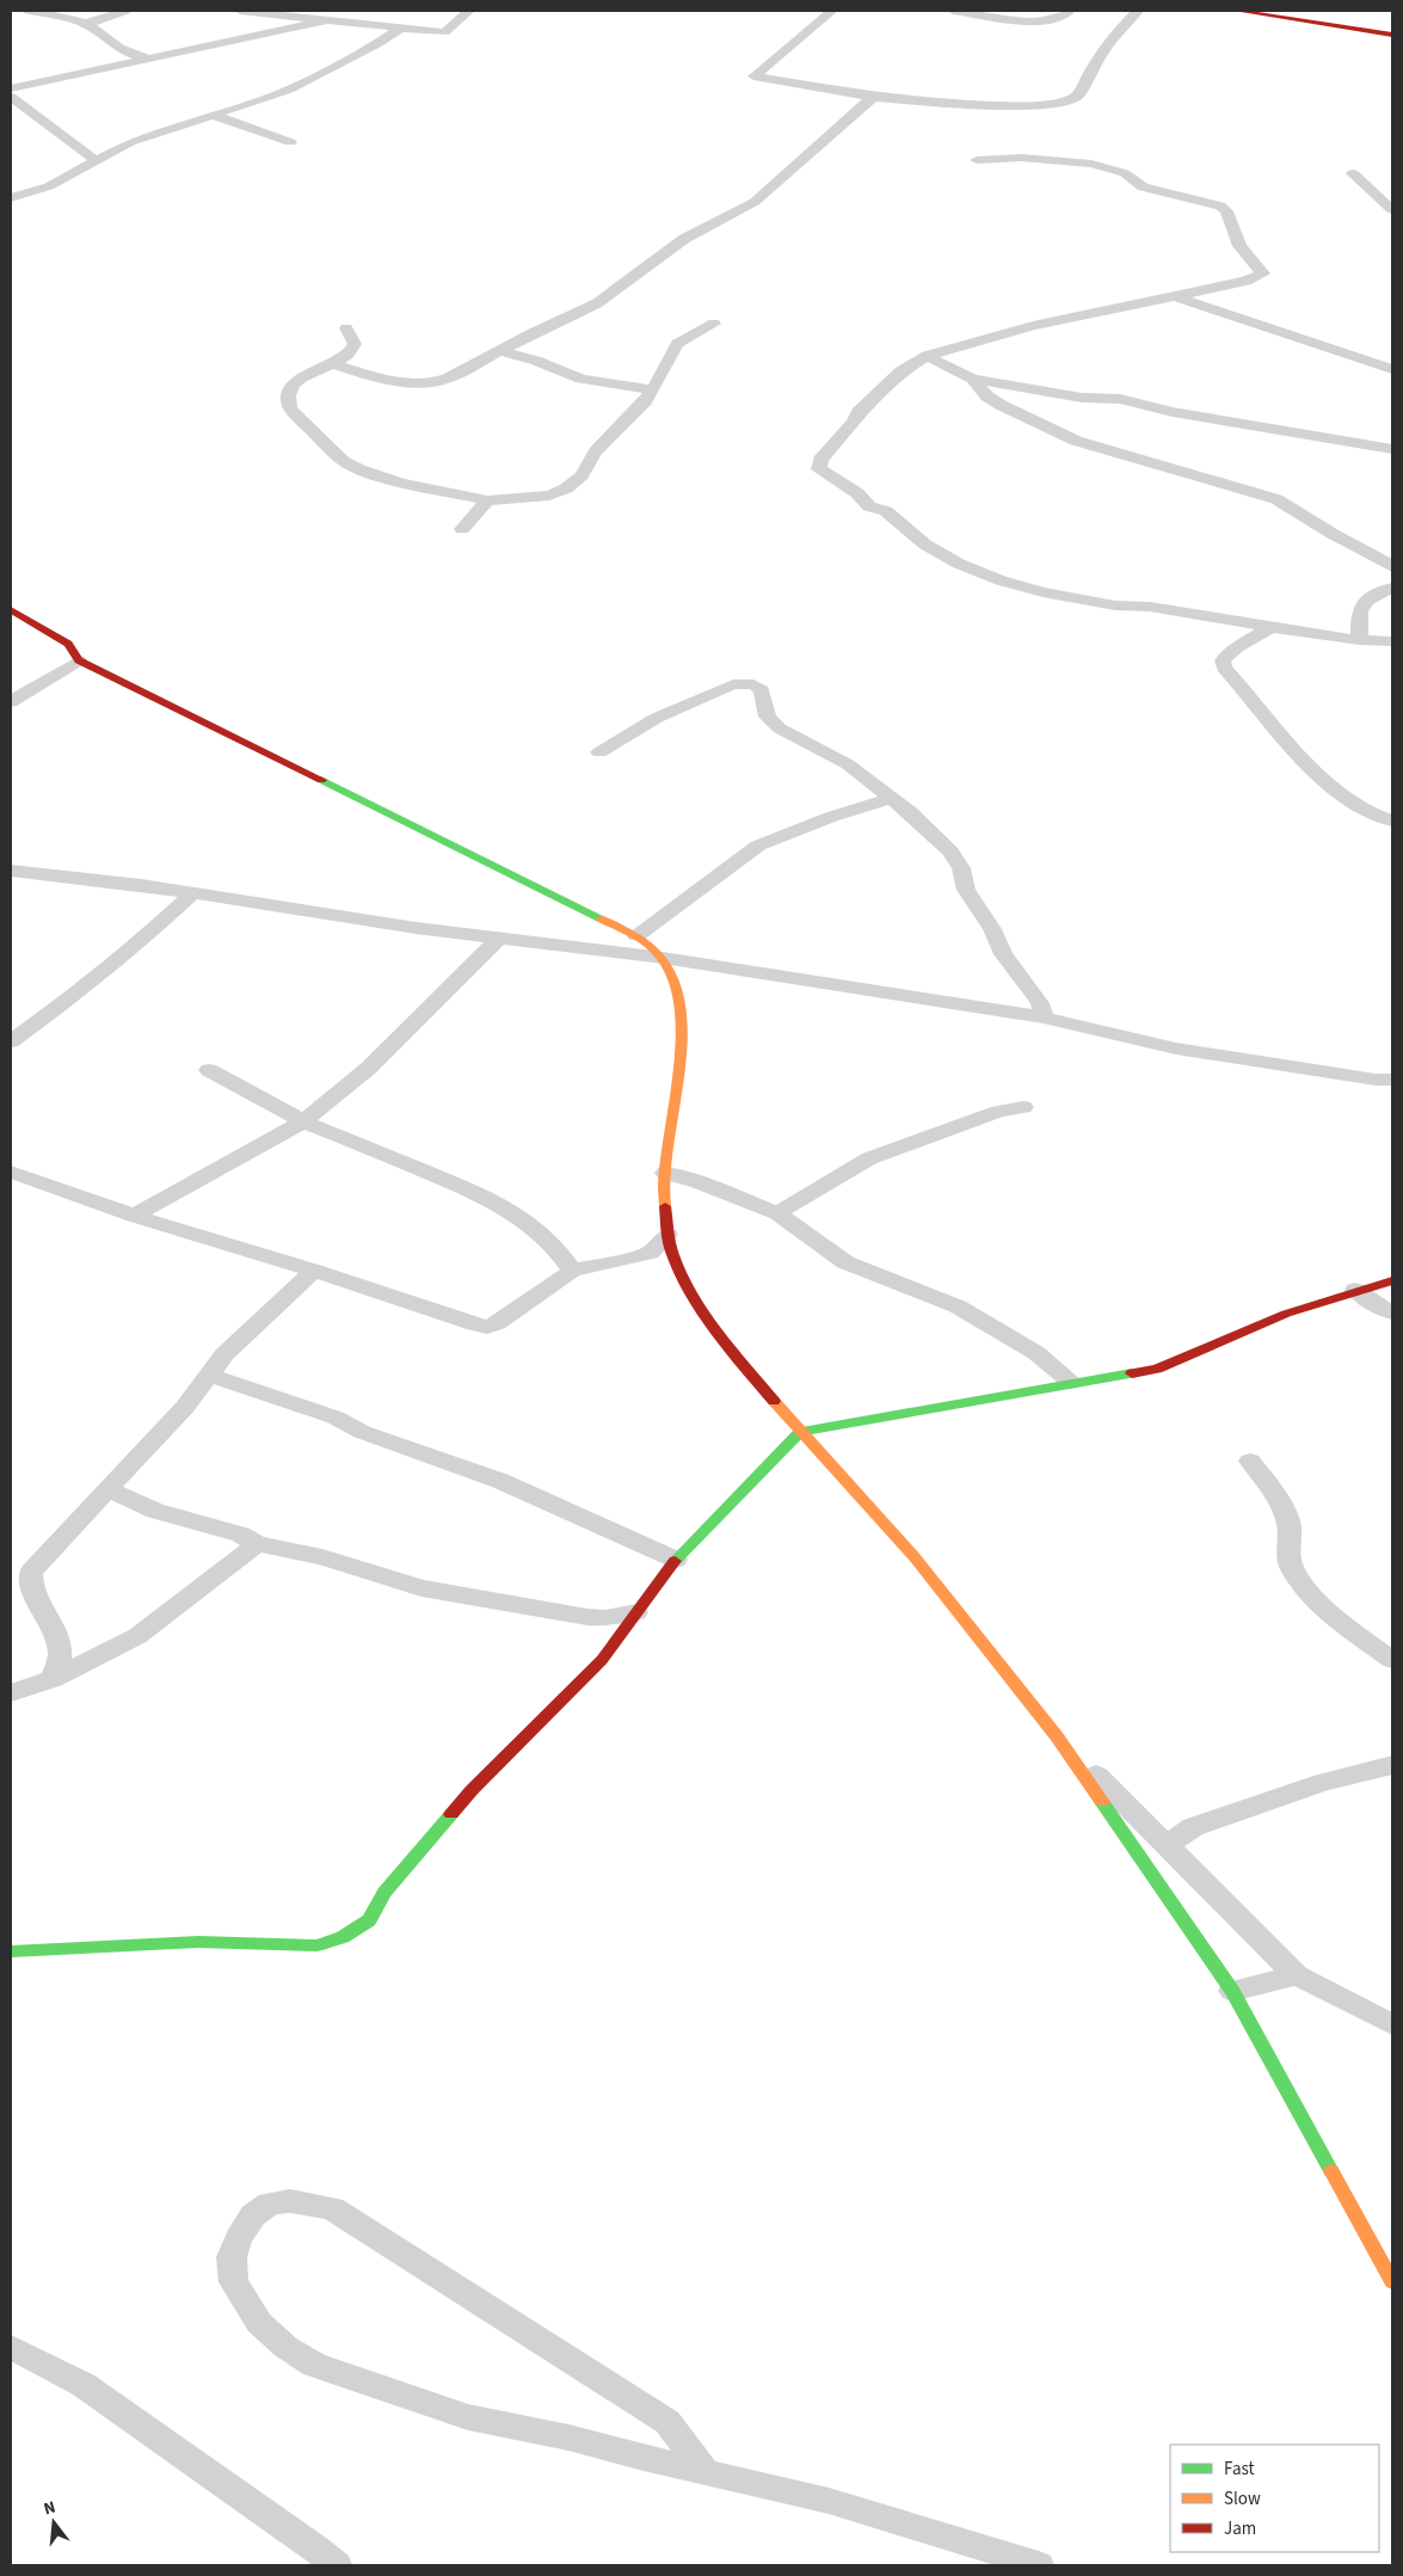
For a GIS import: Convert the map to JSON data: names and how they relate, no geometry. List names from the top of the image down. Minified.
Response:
{"legend":["Fast","Slow","Jam"],"north":"top"}
